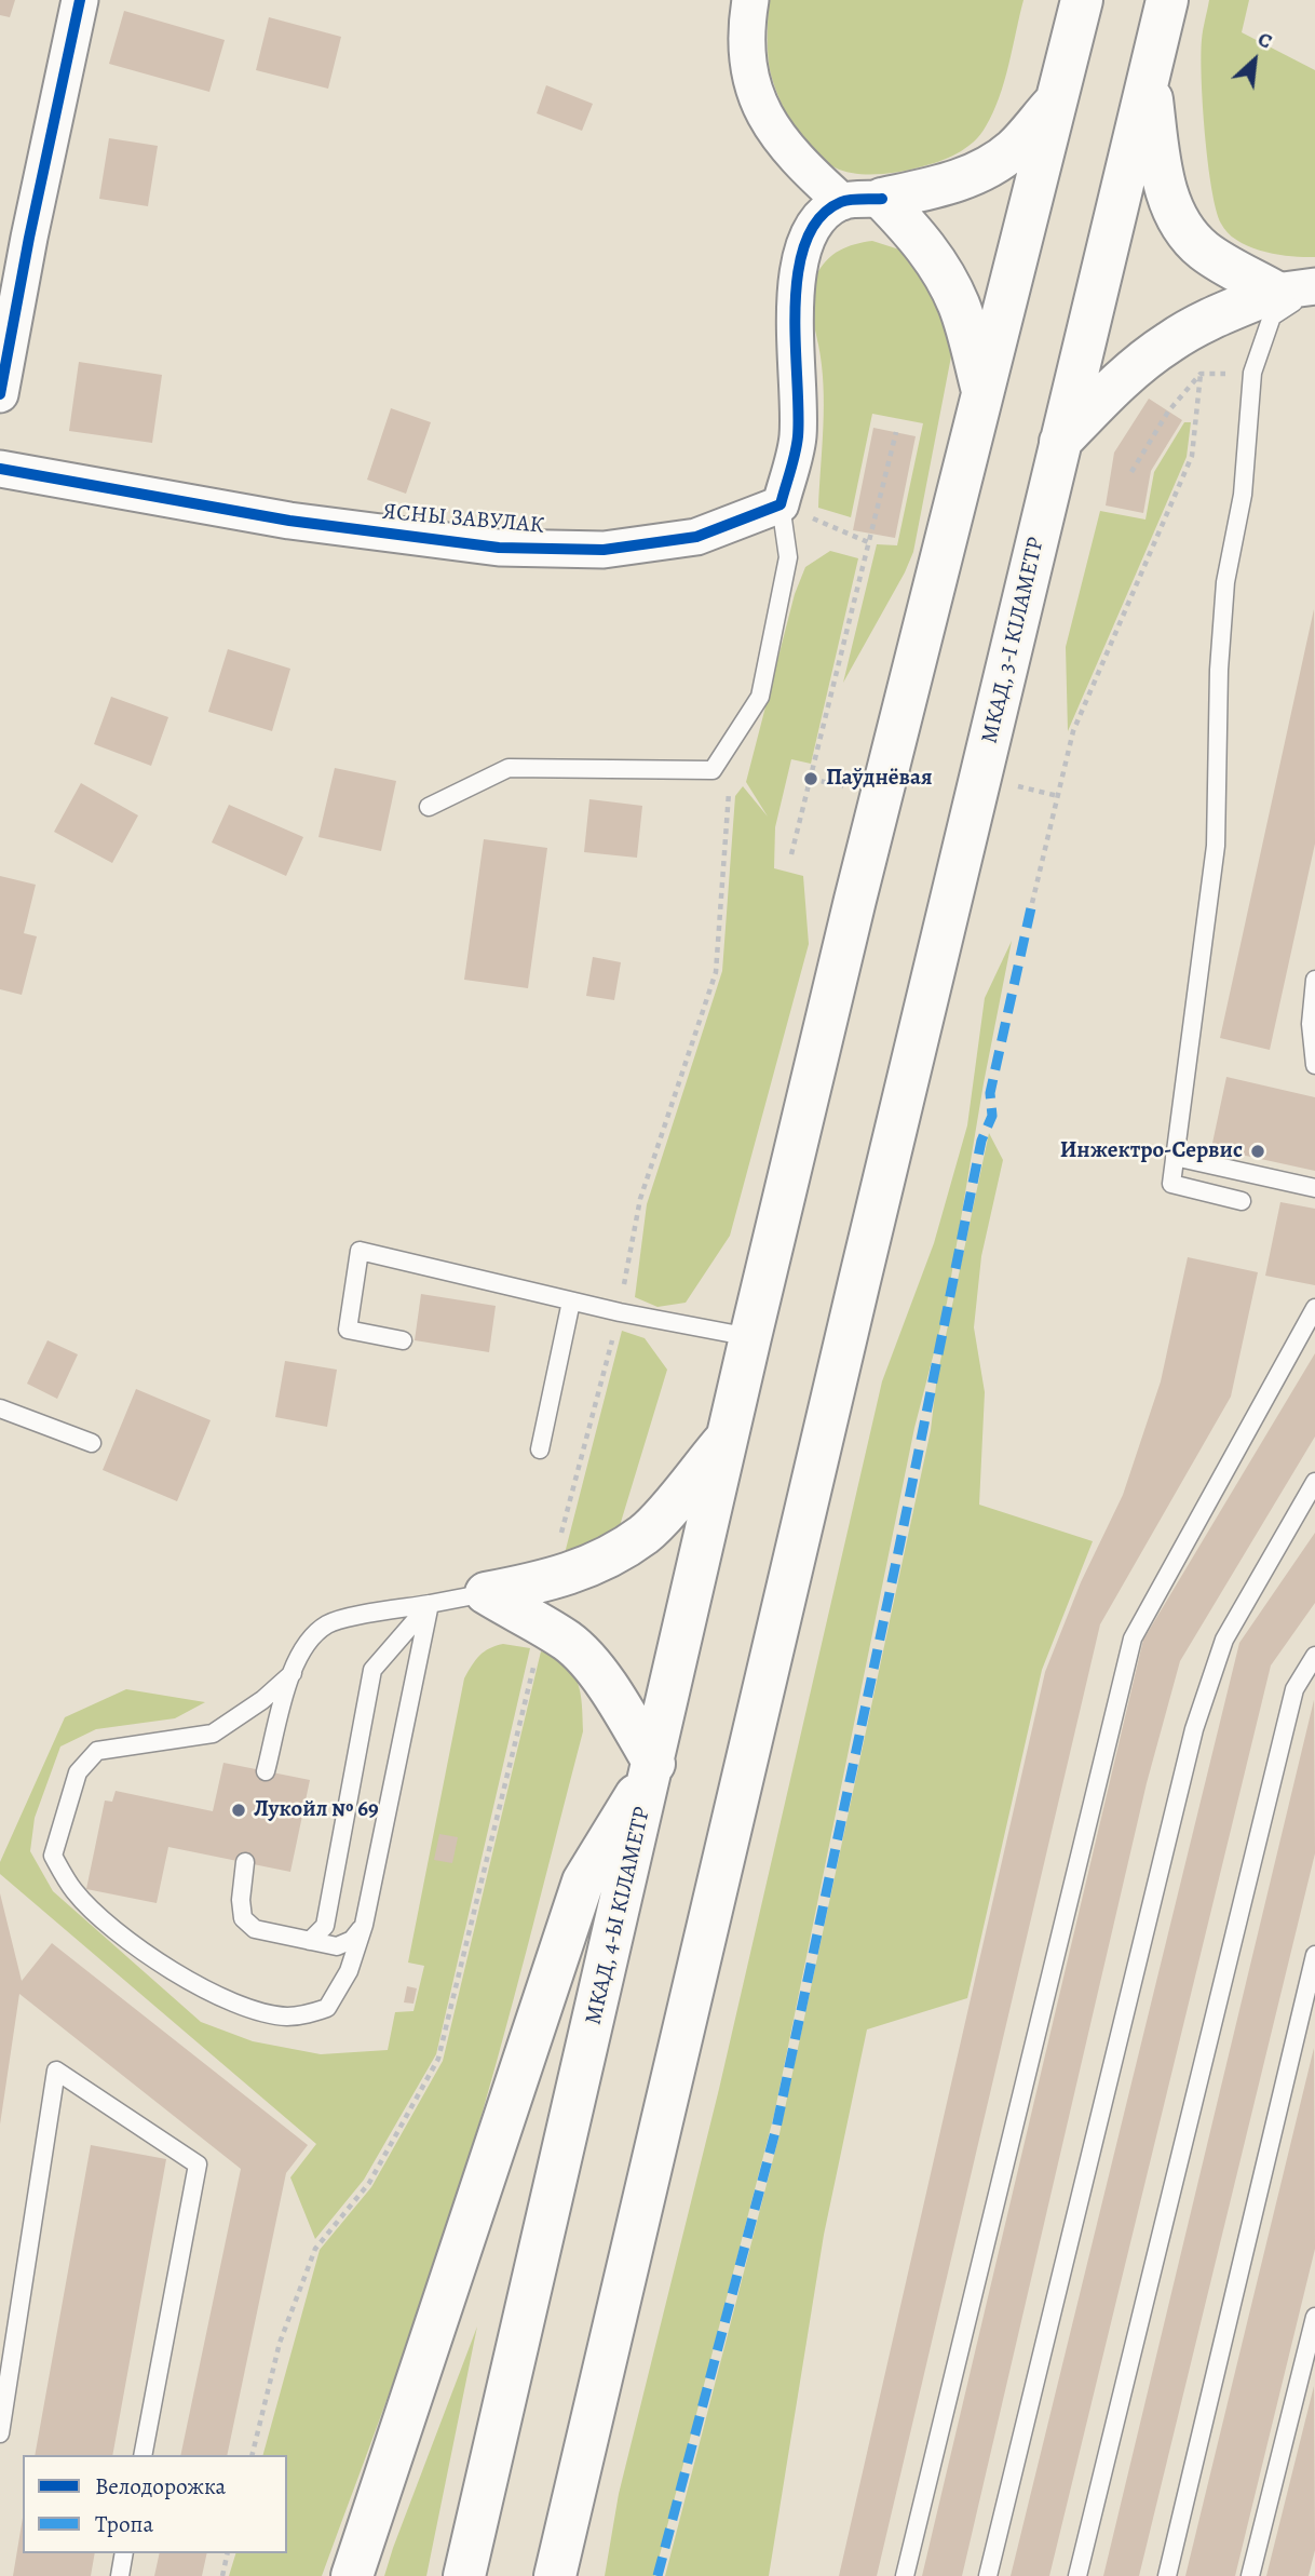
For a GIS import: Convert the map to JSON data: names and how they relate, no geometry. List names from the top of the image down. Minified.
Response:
{"streets":{"highway":["МКАД, 3-І КІЛАМЕТР","МКАД, 4-Ы КІЛАМЕТР"],"street":["ЯСНЫ ЗАВУЛАК"]},"places":["Паўднёвая","Инжектро-Сервис","Лукойл № 69"],"legend":["Велодорожка","Тропа"],"north":"top right"}
